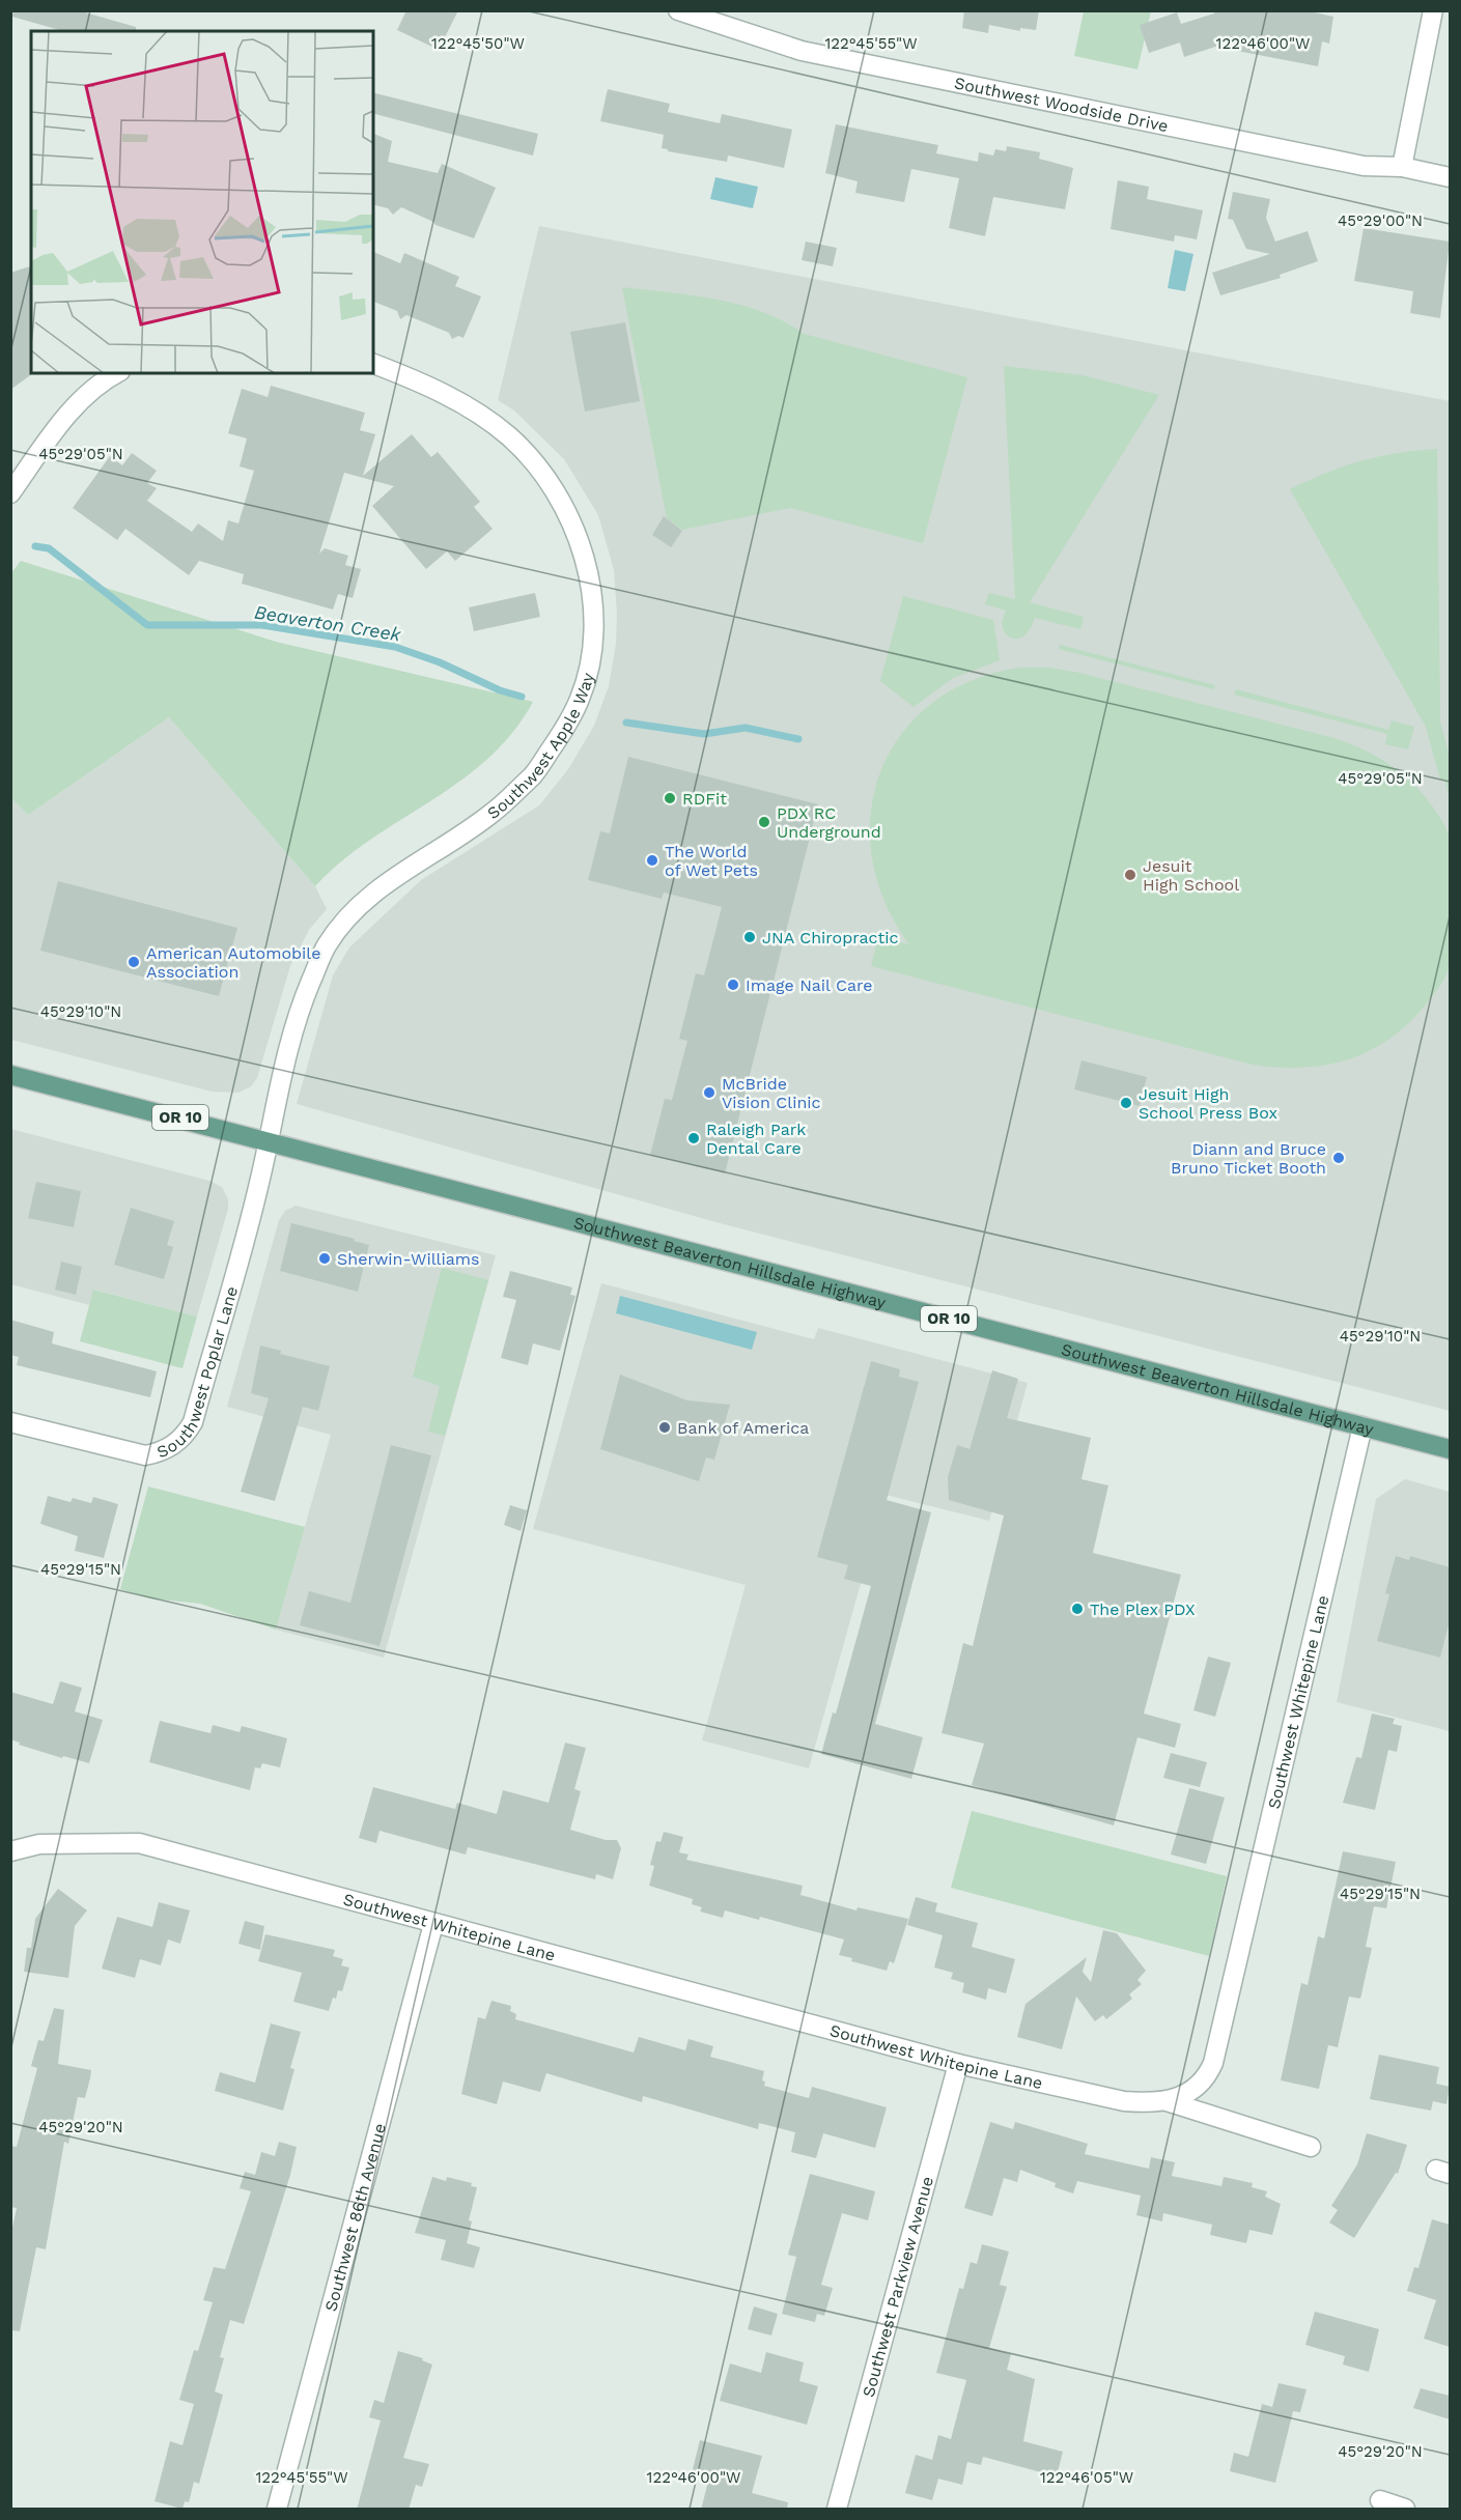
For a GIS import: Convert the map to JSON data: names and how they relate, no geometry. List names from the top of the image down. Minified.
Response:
{"streets":{"main road":["OR 10","Southwest Beaverton Hillsdale Highway"],"street":["Southwest Woodside Drive","Southwest Apple Way","Southwest Poplar Lane","Southwest Whitepine Lane","Southwest 86th Avenue","Southwest Parkview Avenue"]},"crossings":[["Southwest Apple Way","Southwest Beaverton Hillsdale Highway"],["Southwest Apple Way","Southwest Poplar Lane"],["Southwest Beaverton Hillsdale Highway","Southwest Poplar Lane"],["Southwest Beaverton Hillsdale Highway","Southwest Whitepine Lane"],["Southwest Whitepine Lane","Southwest 86th Avenue"],["Southwest Whitepine Lane","Southwest Parkview Avenue"]],"water":["Beaverton Creek"],"places":["RDFit","PDX RC Underground","The World of Wet Pets","Jesuit High School","JNA Chiropractic","American Automobile Association","Image Nail Care","McBride Vision Clinic","Jesuit High School Press Box","Raleigh Park Dental Care","Diann and Bruce Bruno Ticket Booth","Sherwin-Williams","Bank of America","The Plex PDX"],"coordinates":["122°45'50\"W","122°45'55\"W","122°46'00\"W","45°29'00\"N","45°29'05\"N","45°29'10\"N","45°29'15\"N","45°29'20\"N","122°46'05\"W"]}
